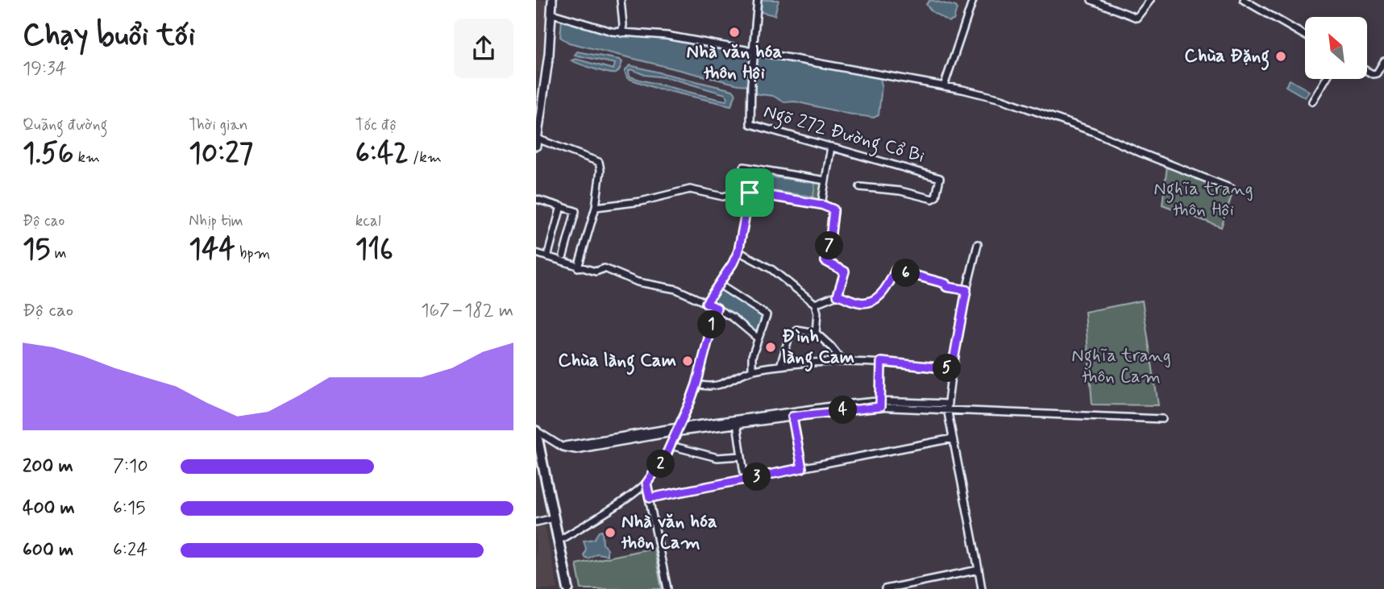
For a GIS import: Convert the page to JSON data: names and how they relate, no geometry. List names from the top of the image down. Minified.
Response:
{"streets":{"street":["Ngõ 272 Đường Cổ Bi"]},"parks":["Nghĩa trang thôn Hội","Nghĩa trang thôn Cam"],"places":["Nhà văn hóa thôn Hội","Chùa Đặng","Đình làng Cam","Chùa làng Cam","Nhà văn hóa thôn Cam"],"north":"top left","page":{"heading":["Chạy buổi tối","19:34"],"stats":[["Quãng đường","1.56 km"],["Thời gian","10:27"],["Tốc độ","6:42 /km"],["Độ cao","15 m"],["Nhịp tim","144 bpm"],["kcal","116"]],"pins":["7","6","1","5","4","2","3"],"chart":["Độ cao","167–182 m"],"list":[{"name":"200 m","note":"7:10"},{"name":"400 m","note":"6:15"},{"name":"600 m","note":"6:24"}]}}
